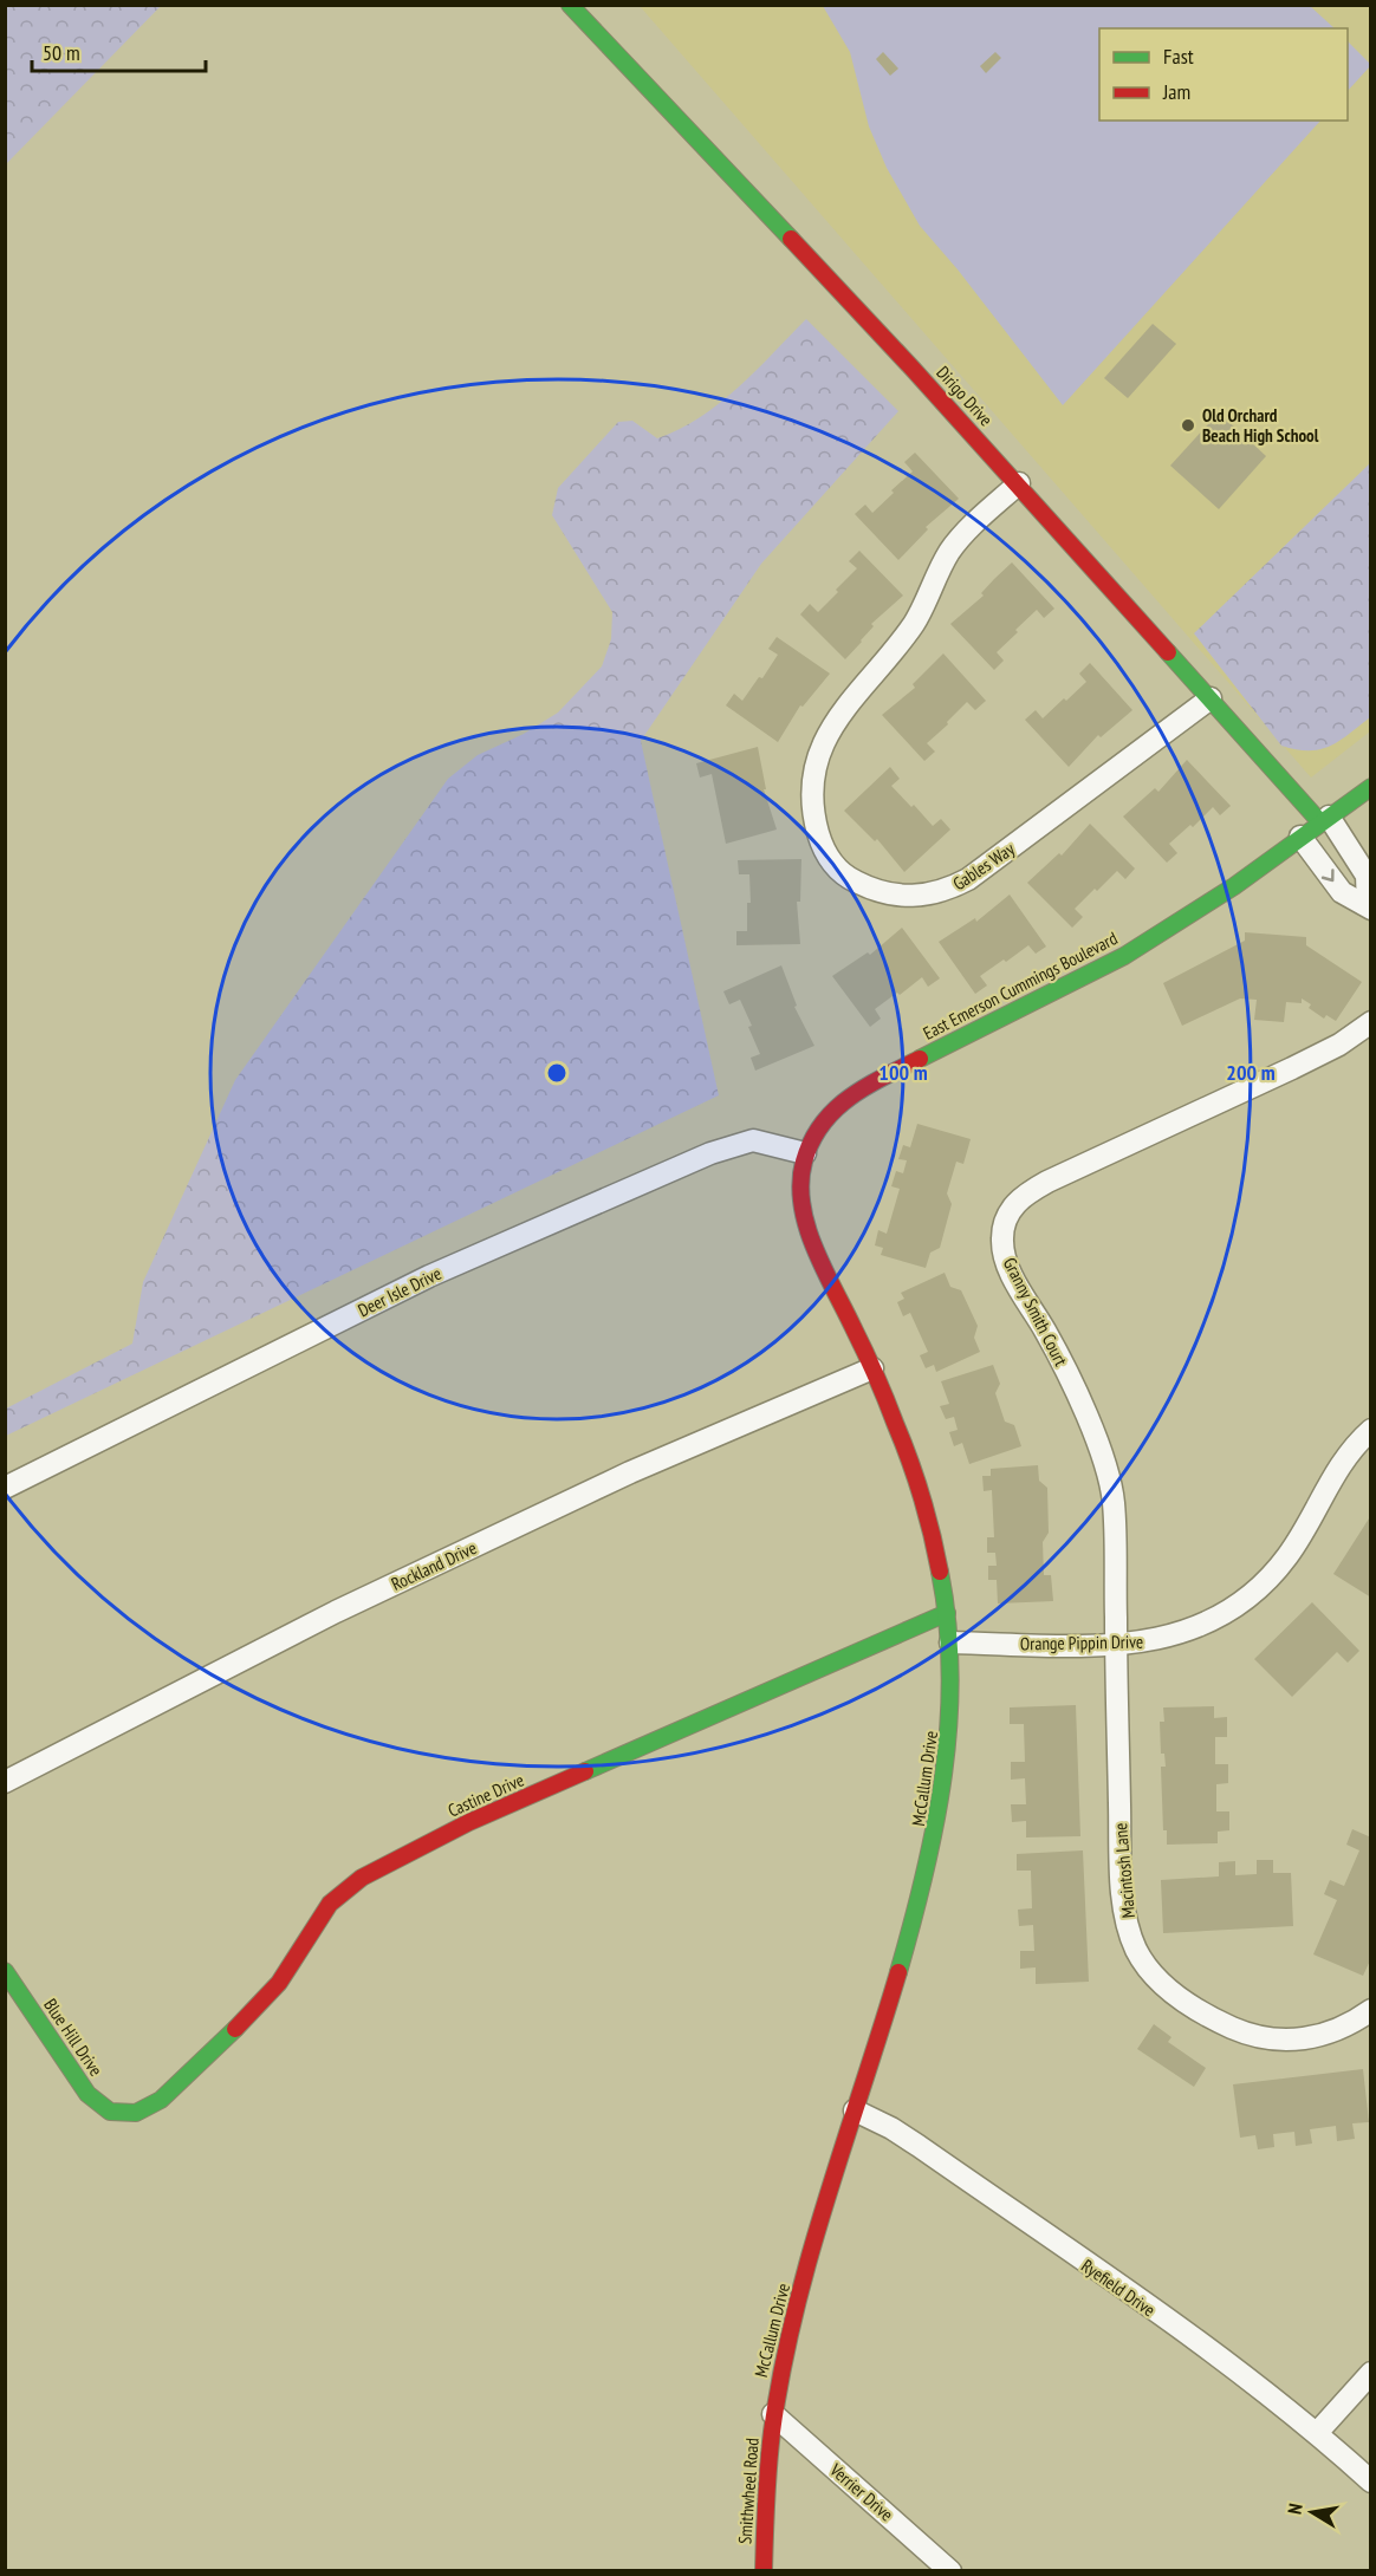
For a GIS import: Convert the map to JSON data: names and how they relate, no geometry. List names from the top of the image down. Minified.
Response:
{"streets":{"street":["Dirigo Drive","Gables Way","East Emerson Cummings Boulevard","Deer Isle Drive","Granny Smith Court","Rockland Drive","Orange Pippin Drive","McCallum Drive","Castine Drive","Macintosh Lane","Blue Hill Drive","Ryefield Drive","Smithwheel Road","Verrier Drive"]},"crossings":[["Dirigo Drive","Gables Way"],["Dirigo Drive","East Emerson Cummings Boulevard"],["East Emerson Cummings Boulevard","Deer Isle Drive"],["East Emerson Cummings Boulevard","McCallum Drive"],["Deer Isle Drive","McCallum Drive"],["Granny Smith Court","Orange Pippin Drive"],["Granny Smith Court","Macintosh Lane"],["Rockland Drive","McCallum Drive"],["Orange Pippin Drive","McCallum Drive"],["Orange Pippin Drive","Macintosh Lane"],["McCallum Drive","Castine Drive"],["McCallum Drive","Ryefield Drive"],["McCallum Drive","Smithwheel Road"],["McCallum Drive","Verrier Drive"],["Castine Drive","Blue Hill Drive"],["Smithwheel Road","Verrier Drive"]],"places":["Old Orchard Beach High School"],"legend":["Fast","Jam"],"scale_bar":"50 m","north":"left","rings":["100 m","200 m"]}
